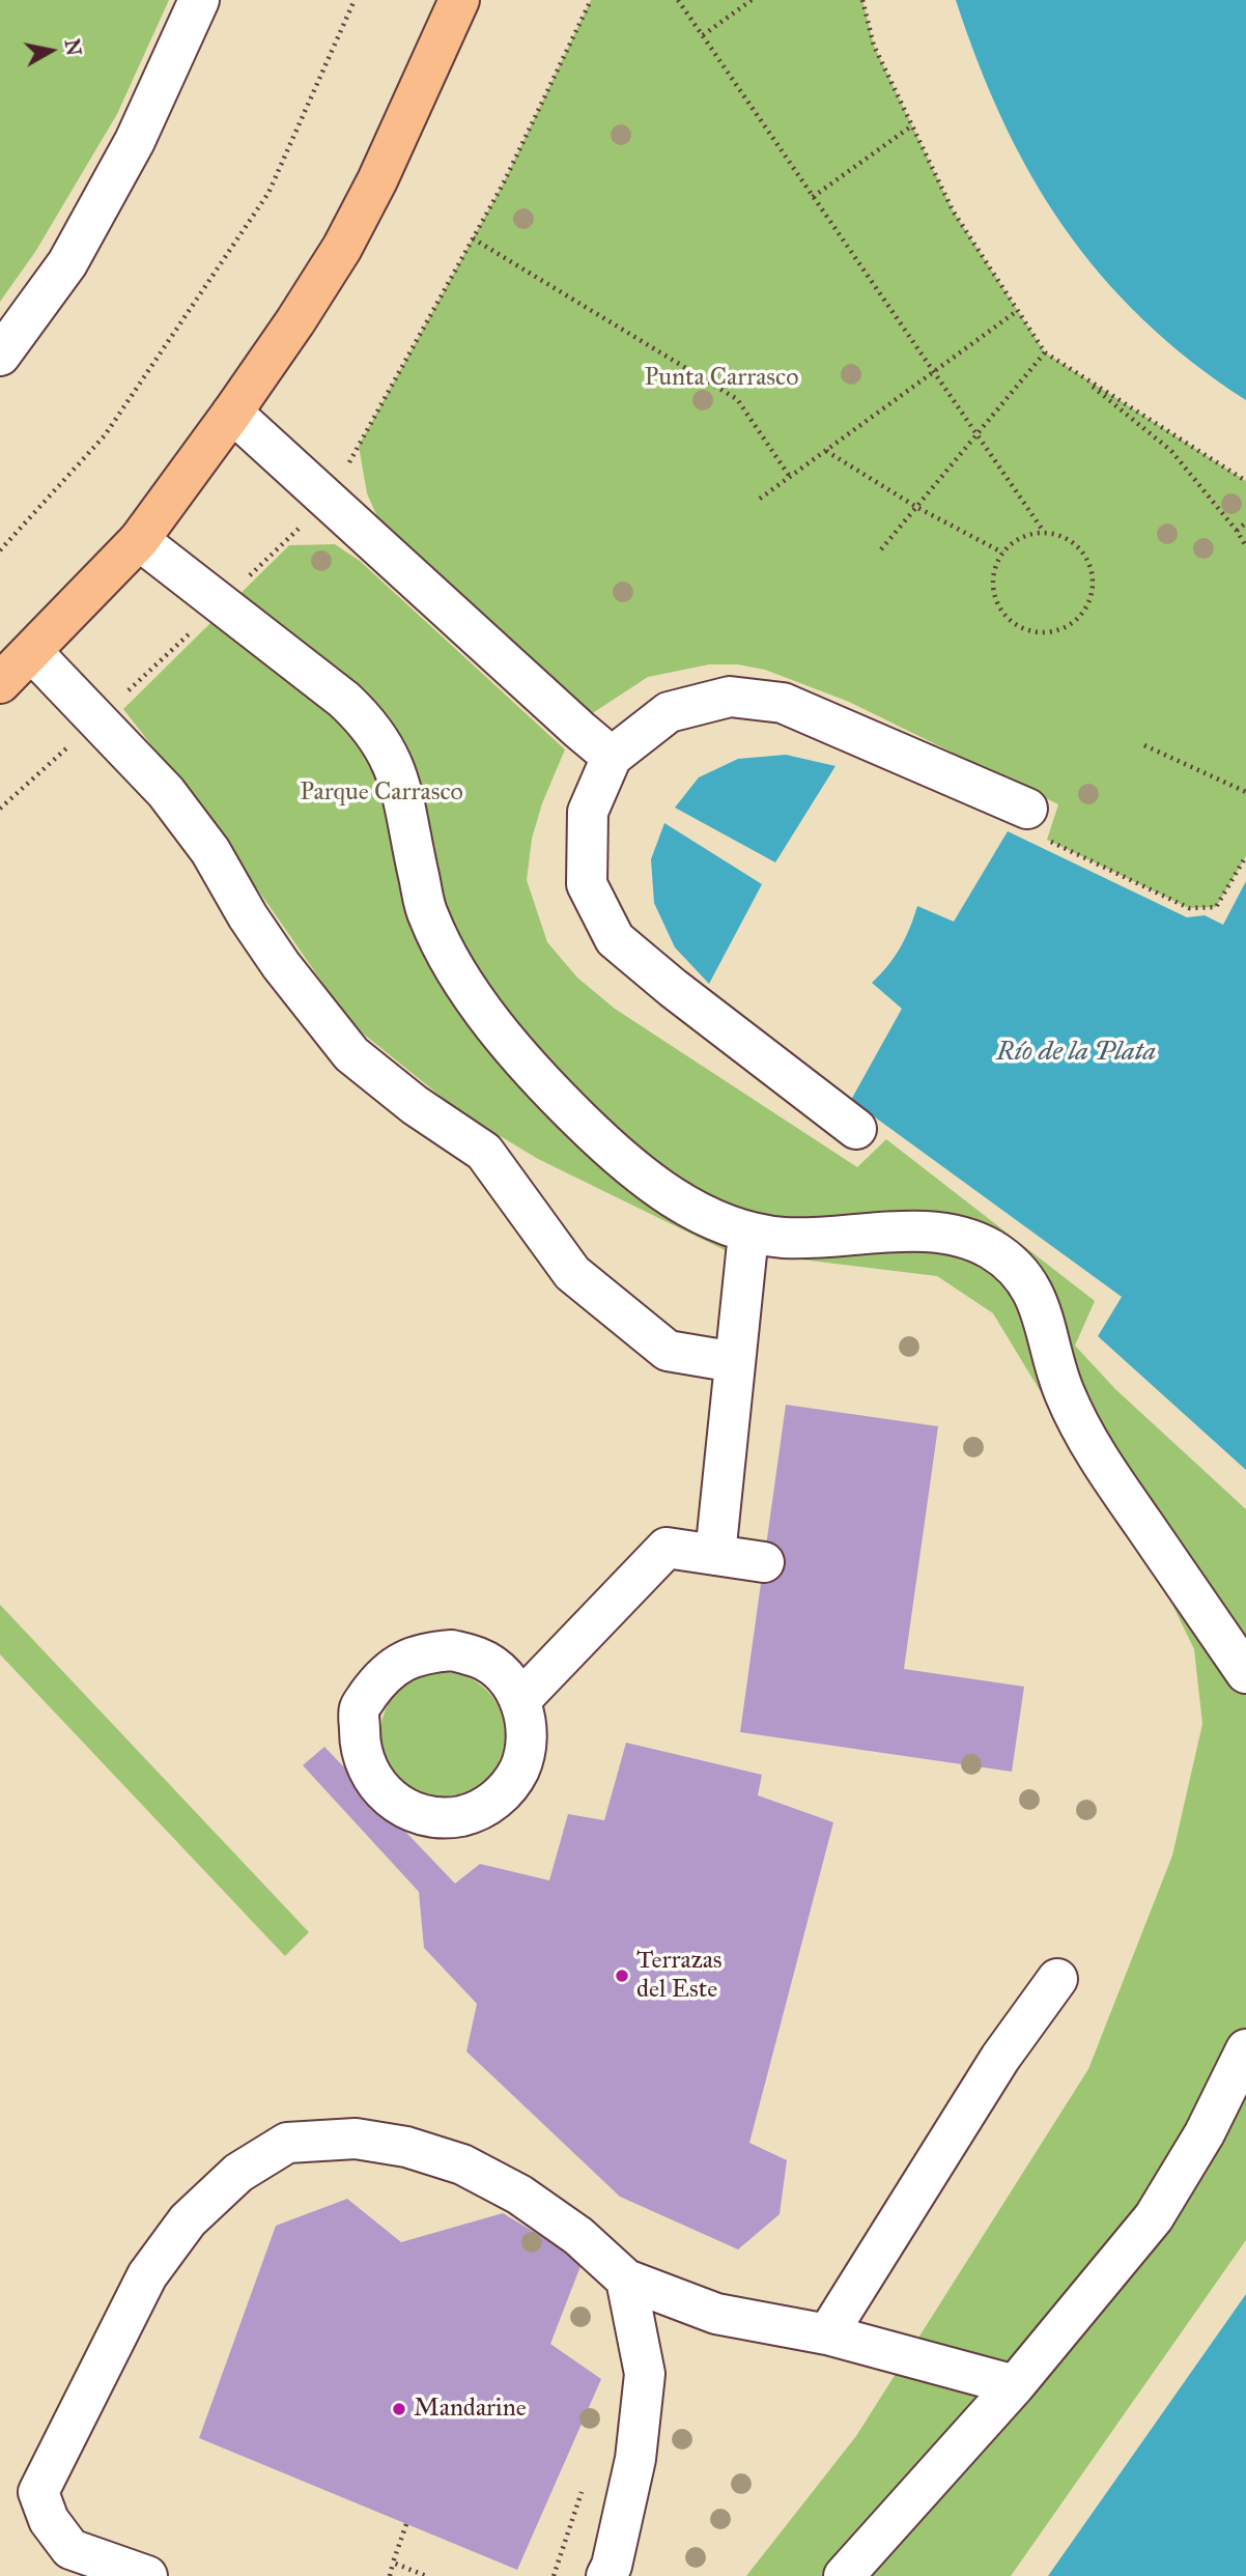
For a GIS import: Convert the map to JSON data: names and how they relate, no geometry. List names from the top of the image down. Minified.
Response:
{"water":["Río de la Plata"],"parks":["Punta Carrasco","Parque Carrasco"],"places":["Terrazas del Este","Mandarine"],"north":"right"}
